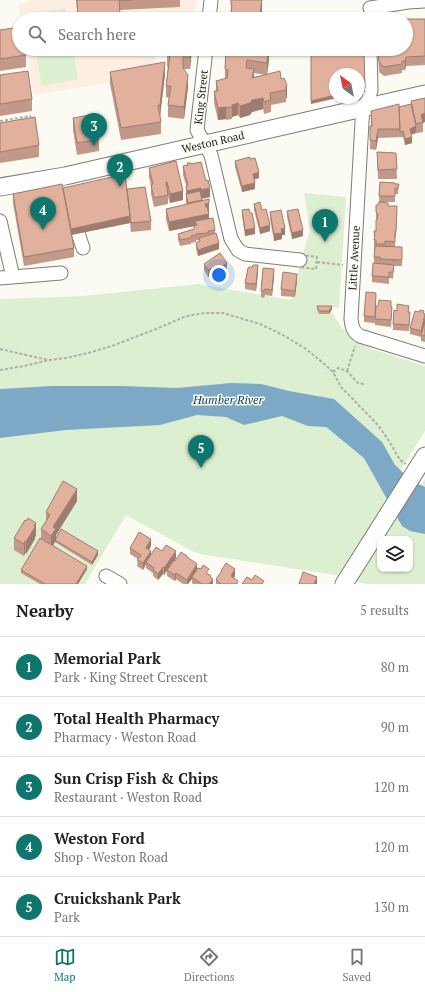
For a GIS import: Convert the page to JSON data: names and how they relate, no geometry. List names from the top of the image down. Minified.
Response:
{"streets":{"main road":["Weston Road"],"street":["King Street","Little Avenue"]},"crossings":[["King Street","Weston Road"],["Weston Road","Little Avenue"]],"water":["Humber River"],"north":"top left","page":{"search":"Search here","pins":["3","2","4","1","5"],"heading":["Nearby","5 results"],"list":[{"mark":"1","name":"Memorial Park","note":"Park · King Street Crescent","value":"80 m"},{"mark":"2","name":"Total Health Pharmacy","note":"Pharmacy · Weston Road","value":"90 m"},{"mark":"3","name":"Sun Crisp Fish & Chips","note":"Restaurant · Weston Road","value":"120 m"},{"mark":"4","name":"Weston Ford","note":"Shop · Weston Road","value":"120 m"},{"mark":"5","name":"Cruickshank Park","note":"Park","value":"130 m"}],"nav":["Map","Directions","Saved"]}}
